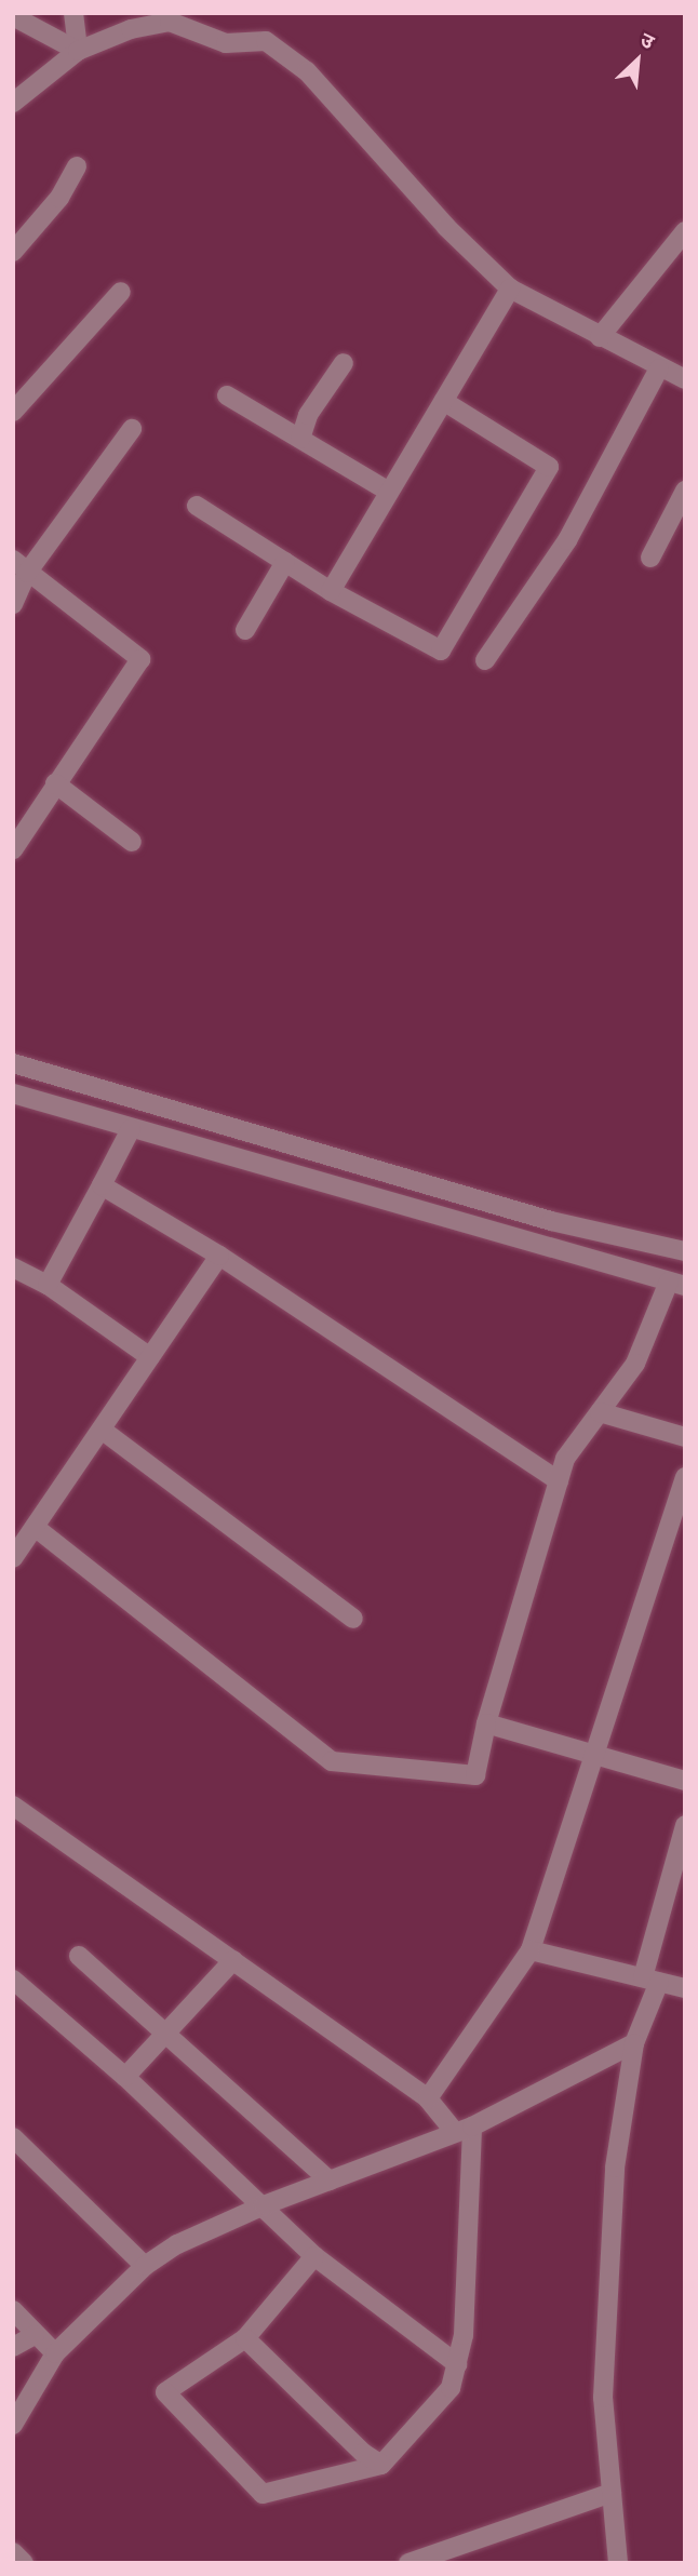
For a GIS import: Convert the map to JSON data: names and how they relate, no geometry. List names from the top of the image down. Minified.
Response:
{"north":"top right"}
